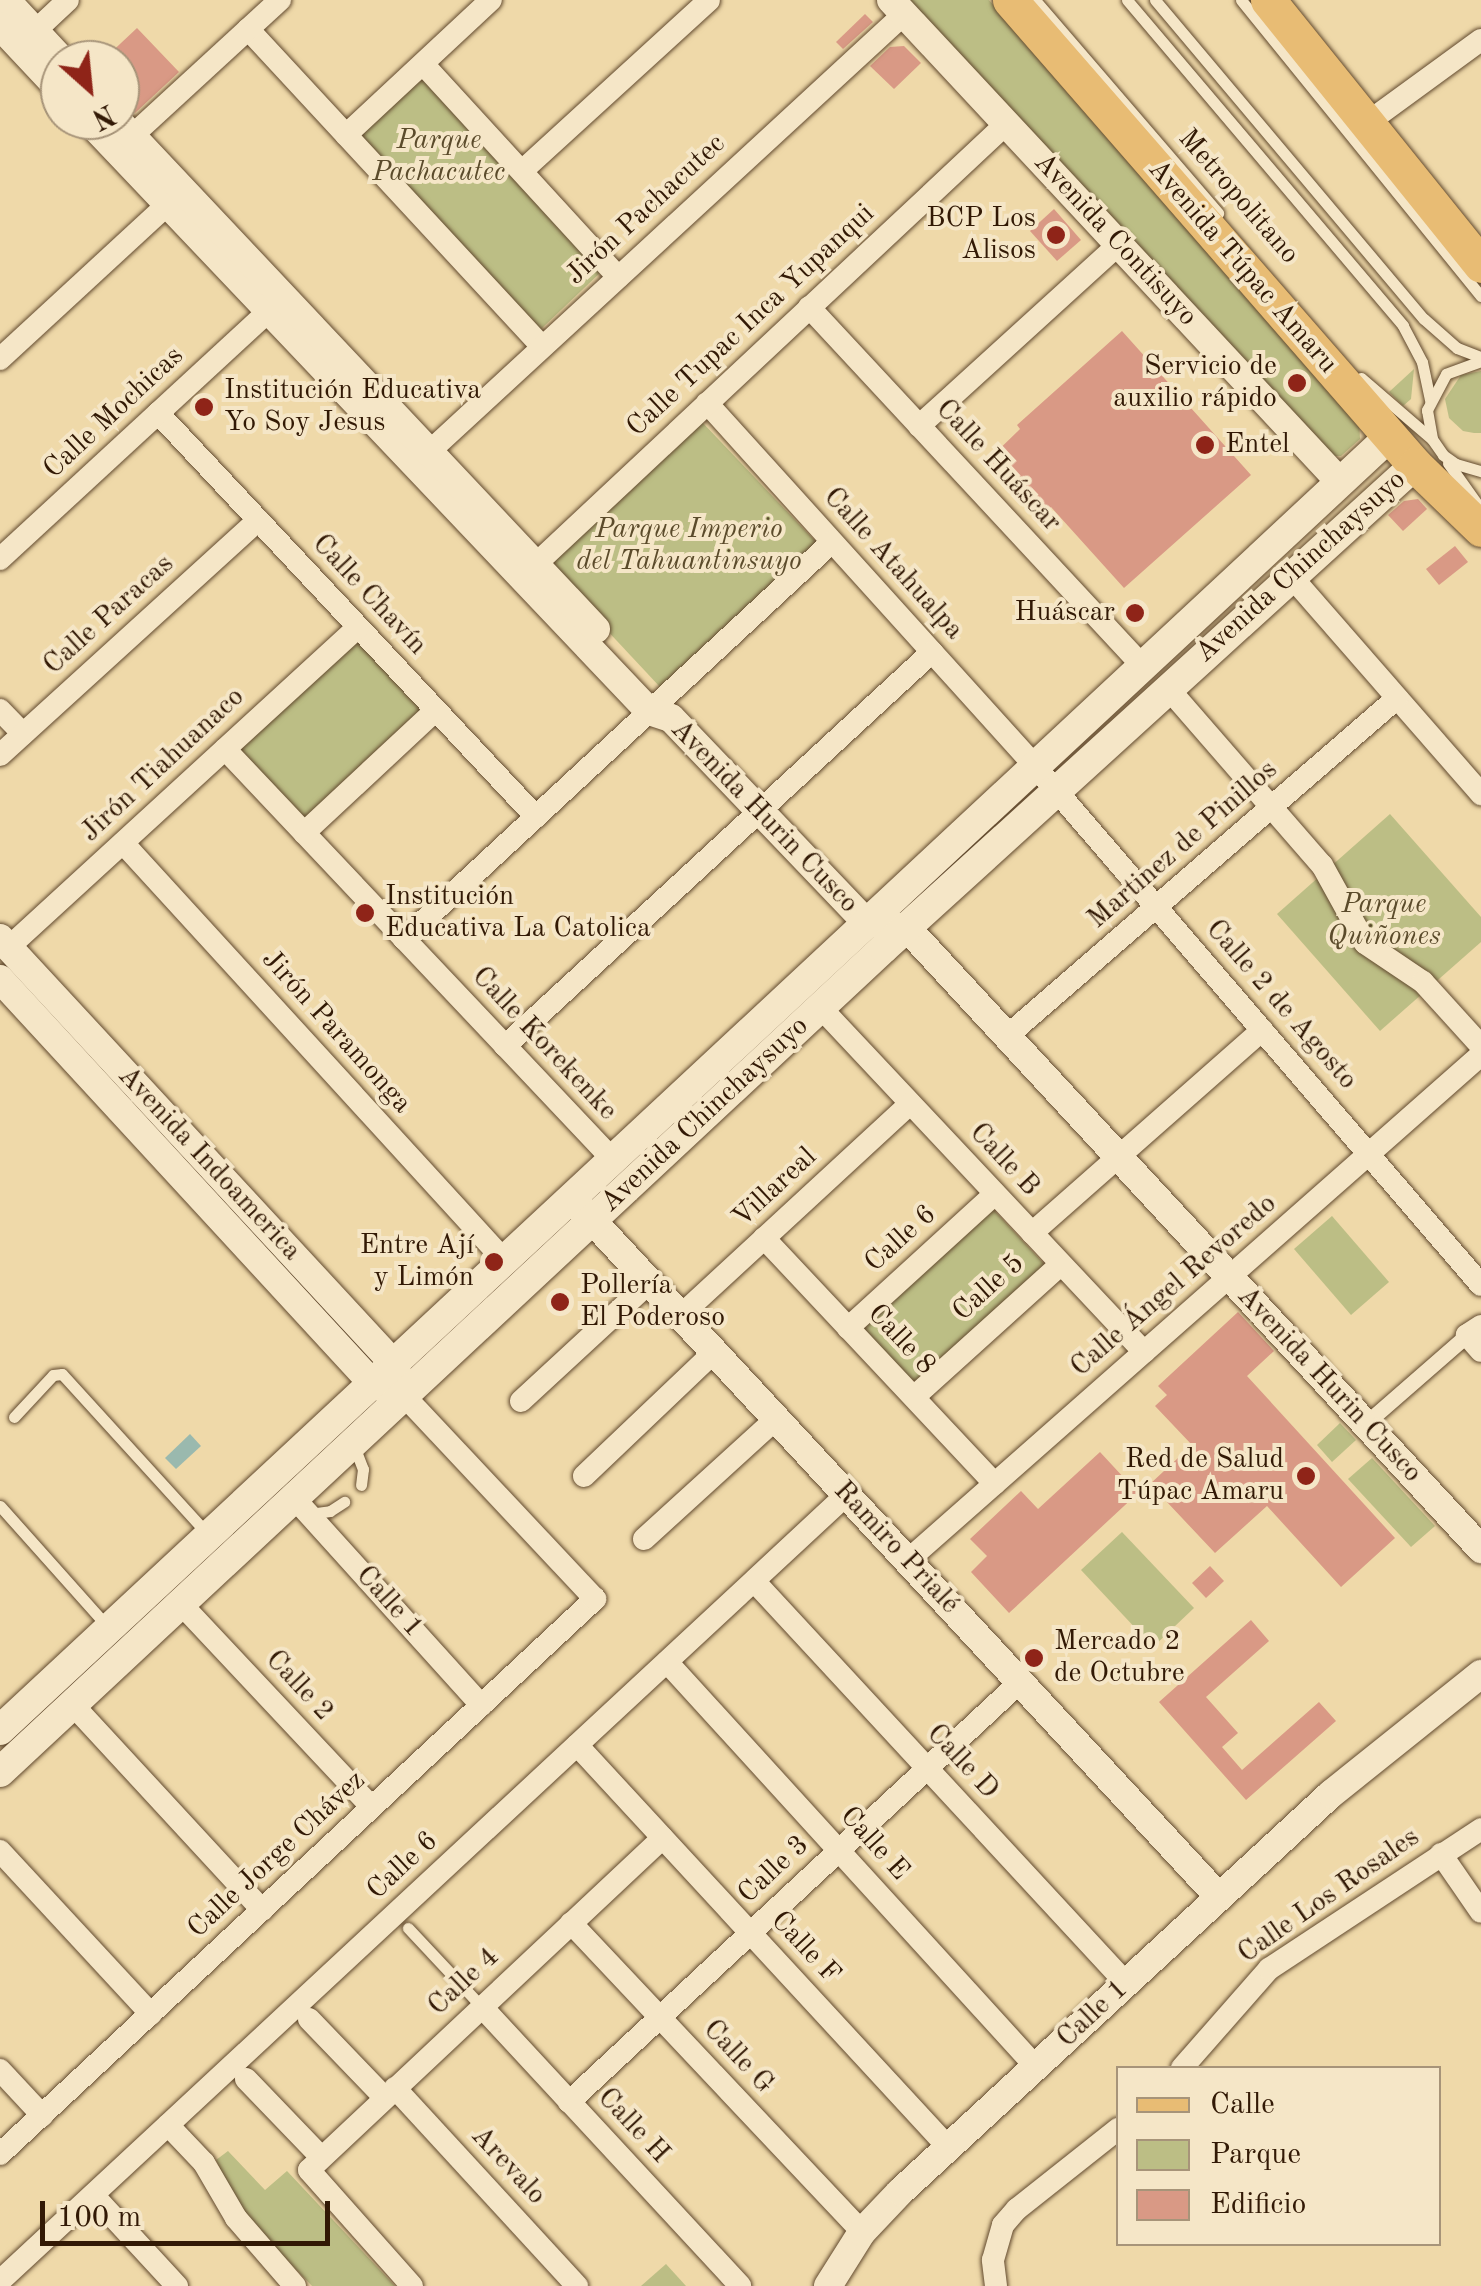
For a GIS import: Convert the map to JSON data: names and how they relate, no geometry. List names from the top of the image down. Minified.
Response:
{"streets":{"main road":["Avenida Túpac Amaru","Avenida Chinchaysuyo"],"street":["Jirón Pachacutec","Avenida Contisuyo","Calle Tupac Inca Yupanqui","Calle Mochicas","Calle Huáscar","Calle Atahualpa","Calle Chavín","Calle Paracas","Jirón Tiahuanaco","Avenida Hurin Cusco","Martinez de Pinillos","Calle 2 de Agosto","Jirón Paramonga","Calle Korekenke","Calle B","Avenida Indoamerica","Villareal","Calle 6","Calle Ángel Revoredo","Calle 5","Calle 8","Ramiro Prialé","Calle 1","Calle 2","Calle D","Calle E","Calle Jorge Chávez","Calle 3","Calle Los Rosales","Calle F","Calle 4","Calle G","Calle H","Arevalo"],"lane":["Metropolitano"]},"crossings":[["Metropolitano","Avenida Túpac Amaru"],["Metropolitano","Avenida Chinchaysuyo"],["Jirón Pachacutec","Avenida Contisuyo"],["Jirón Pachacutec","Avenida Hurin Cusco"],["Avenida Contisuyo","Calle Tupac Inca Yupanqui"],["Avenida Contisuyo","Avenida Chinchaysuyo"],["Avenida Túpac Amaru","Avenida Chinchaysuyo"],["Calle Tupac Inca Yupanqui","Calle Huáscar"],["Calle Tupac Inca Yupanqui","Calle Atahualpa"],["Calle Tupac Inca Yupanqui","Avenida Hurin Cusco"],["Calle Mochicas","Calle Chavín"],["Calle Mochicas","Avenida Hurin Cusco"],["Calle Huáscar","Avenida Chinchaysuyo"],["Calle Atahualpa","Avenida Chinchaysuyo"],["Calle Atahualpa","Calle 2 de Agosto"],["Avenida Chinchaysuyo","Avenida Hurin Cusco"],["Avenida Chinchaysuyo","Calle 2 de Agosto"],["Avenida Chinchaysuyo","Jirón Paramonga"],["Avenida Chinchaysuyo","Calle Korekenke"],["Avenida Chinchaysuyo","Calle B"],["Avenida Chinchaysuyo","Avenida Indoamerica"],["Avenida Chinchaysuyo","Ramiro Prialé"],["Avenida Chinchaysuyo","Calle 1"],["Avenida Chinchaysuyo","Calle 2"],["Calle Chavín","Calle Paracas"],["Calle Chavín","Jirón Tiahuanaco"],["Jirón Tiahuanaco","Jirón Paramonga"],["Jirón Tiahuanaco","Calle Korekenke"],["Jirón Tiahuanaco","Avenida Indoamerica"],["Avenida Hurin Cusco","Martinez de Pinillos"],["Avenida Hurin Cusco","Calle Ángel Revoredo"],["Martinez de Pinillos","Calle 2 de Agosto"],["Calle 2 de Agosto","Calle Ángel Revoredo"],["Calle B","Villareal"],["Calle B","Calle 6"],["Calle B","Calle Ángel Revoredo"],["Calle B","Calle 5"],["Avenida Indoamerica","Calle Jorge Chávez"],["Villareal","Calle 8"],["Villareal","Ramiro Prialé"],["Calle 6","Calle 8"],["Calle 6","Ramiro Prialé"],["Calle 6","Calle D"],["Calle 6","Calle E"],["Calle 6","Calle F"],["Calle Ángel Revoredo","Calle 8"],["Calle Ángel Revoredo","Ramiro Prialé"],["Calle 5","Calle 8"],["Ramiro Prialé","Calle 1"],["Ramiro Prialé","Calle 3"],["Calle 1","Calle D"],["Calle 1","Calle E"],["Calle 1","Calle Jorge Chávez"],["Calle 1","Calle F"],["Calle 1","Calle G"],["Calle 2","Calle Jorge Chávez"],["Calle D","Calle 3"],["Calle E","Calle 3"],["Calle 3","Calle F"],["Calle 3","Calle G"],["Calle 3","Calle H"],["Calle F","Calle 4"],["Calle 4","Calle G"],["Calle 4","Calle H"],["Calle 4","Arevalo"]],"parks":["Parque Pachacutec","Parque Imperio del Tahuantinsuyo","Parque Quiñones"],"places":["BCP Los Alisos","Servicio de auxilio rápido","Institución Educativa Yo Soy Jesus","Entel","Huáscar","Institución Educativa La Catolica","Entre Ají y Limón","Pollería El Poderoso","Red de Salud Túpac Amaru","Mercado 2 de Octubre"],"legend":["Calle","Parque","Edificio"],"scale_bar":"100 m","north":"bottom right"}
